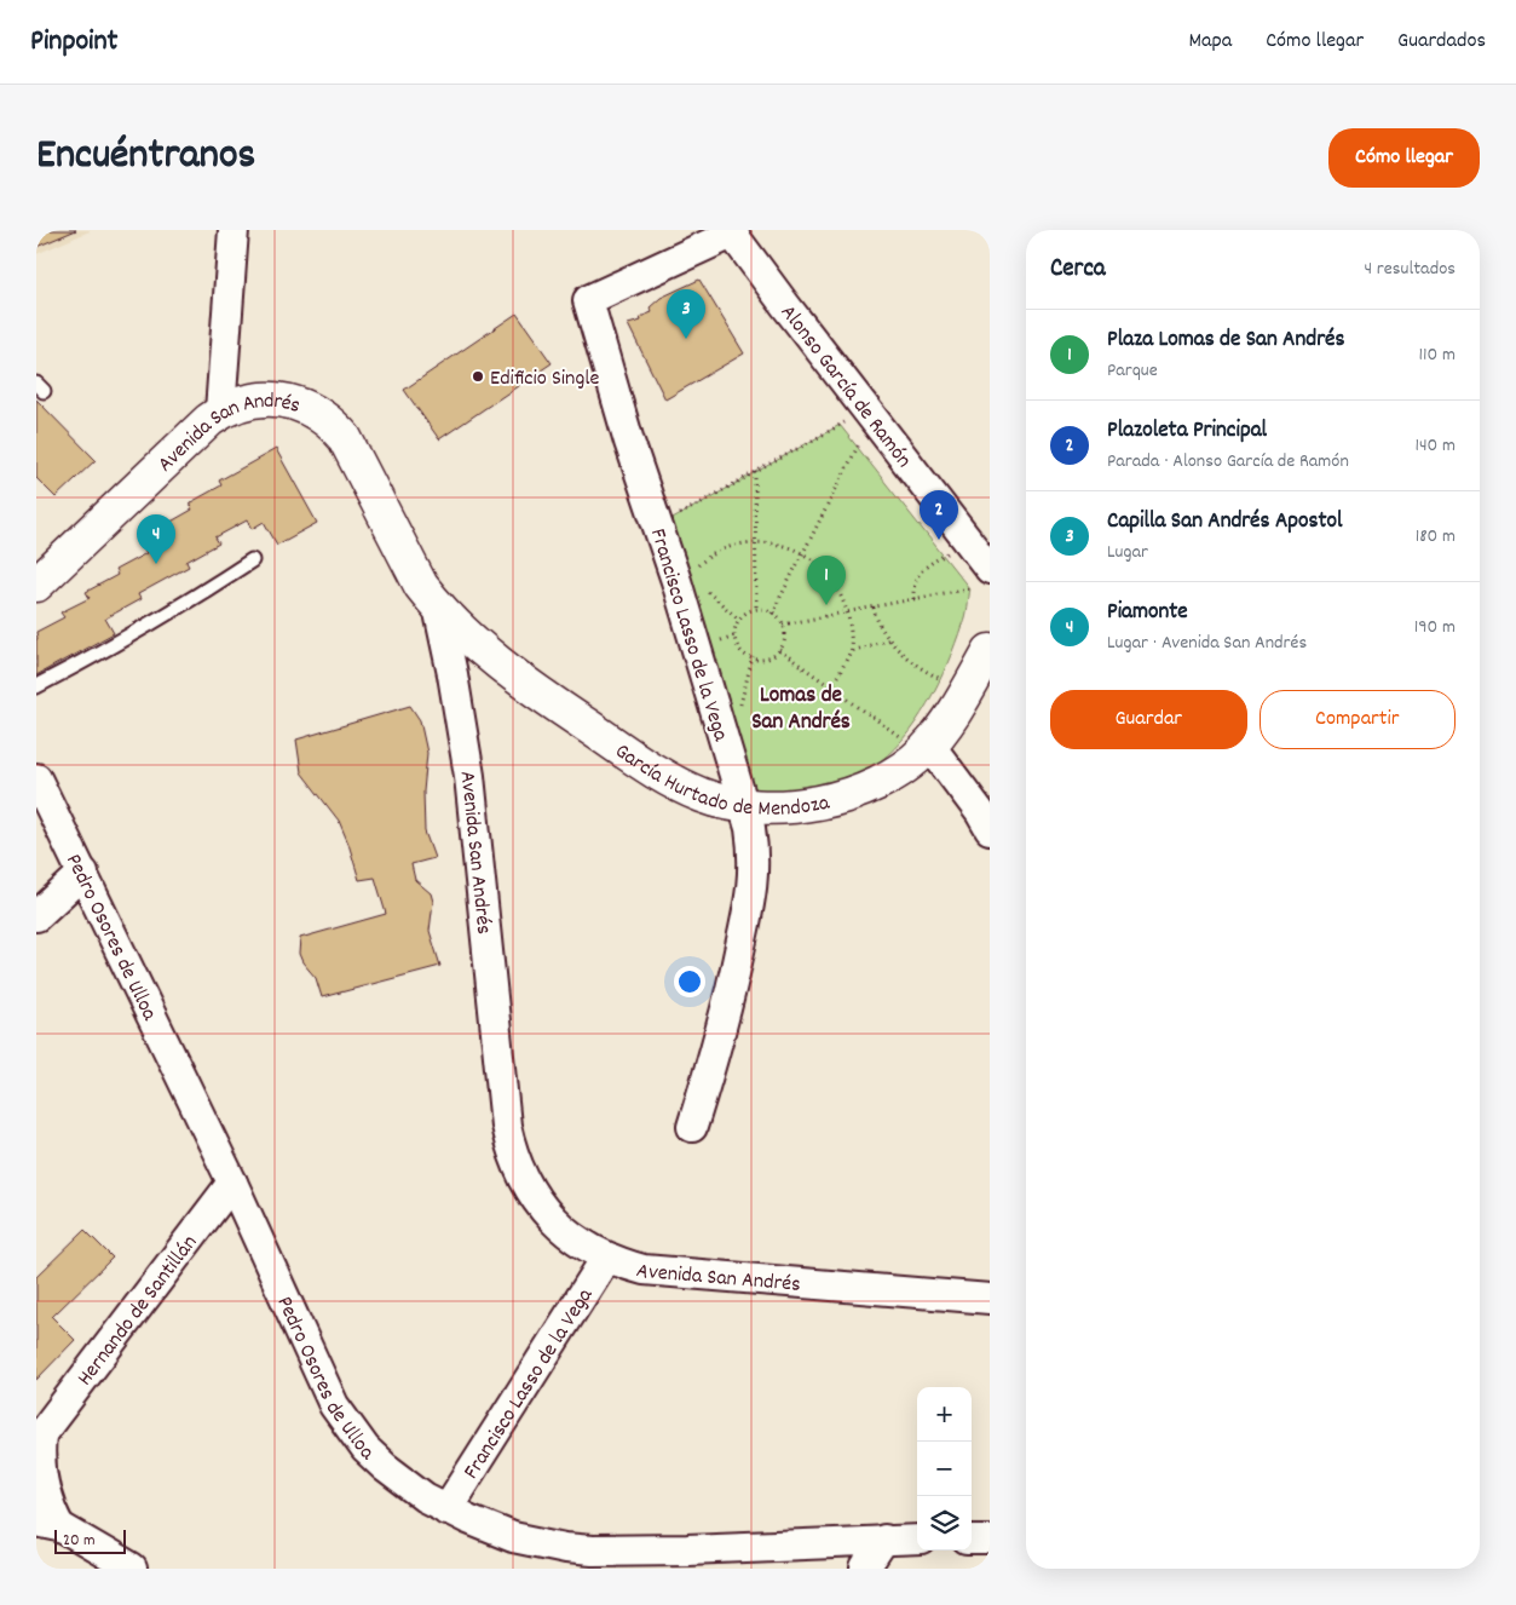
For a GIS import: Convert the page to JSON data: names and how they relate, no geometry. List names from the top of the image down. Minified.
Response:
{"streets":{"street":["Alonso García de Ramón","Avenida San Andrés","Francisco Lasso de la Vega","García Hurtado de Mendoza","Pedro Osores de Ulloa","Hernando de Santillán"]},"crossings":[["Alonso García de Ramón","Francisco Lasso de la Vega"],["Avenida San Andrés","Francisco Lasso de la Vega"],["Avenida San Andrés","García Hurtado de Mendoza"],["Francisco Lasso de la Vega","García Hurtado de Mendoza"],["Francisco Lasso de la Vega","Pedro Osores de Ulloa"],["Pedro Osores de Ulloa","Hernando de Santillán"]],"districts":["Lomas de San Andrés"],"places":["Edificio Single"],"scale_bar":"20 m","page":{"header":"Pinpoint","nav":["Mapa","Cómo llegar","Guardados"],"title":"Encuéntranos","buttons":["Cómo llegar",["Guardar","Compartir"]],"heading":["Cerca","4 resultados"],"pins":["3","2","4","1"],"list":[{"mark":"1","name":"Plaza Lomas de San Andrés","note":"Parque","value":"110 m"},{"mark":"2","name":"Plazoleta Principal","note":"Parada · Alonso García de Ramón","value":"140 m"},{"mark":"3","name":"Capilla San Andrés Apostol","note":"Lugar","value":"180 m"},{"mark":"4","name":"Piamonte","note":"Lugar · Avenida San Andrés","value":"190 m"}],"map_buttons":["+","−"],"scale":"20 m"}}
